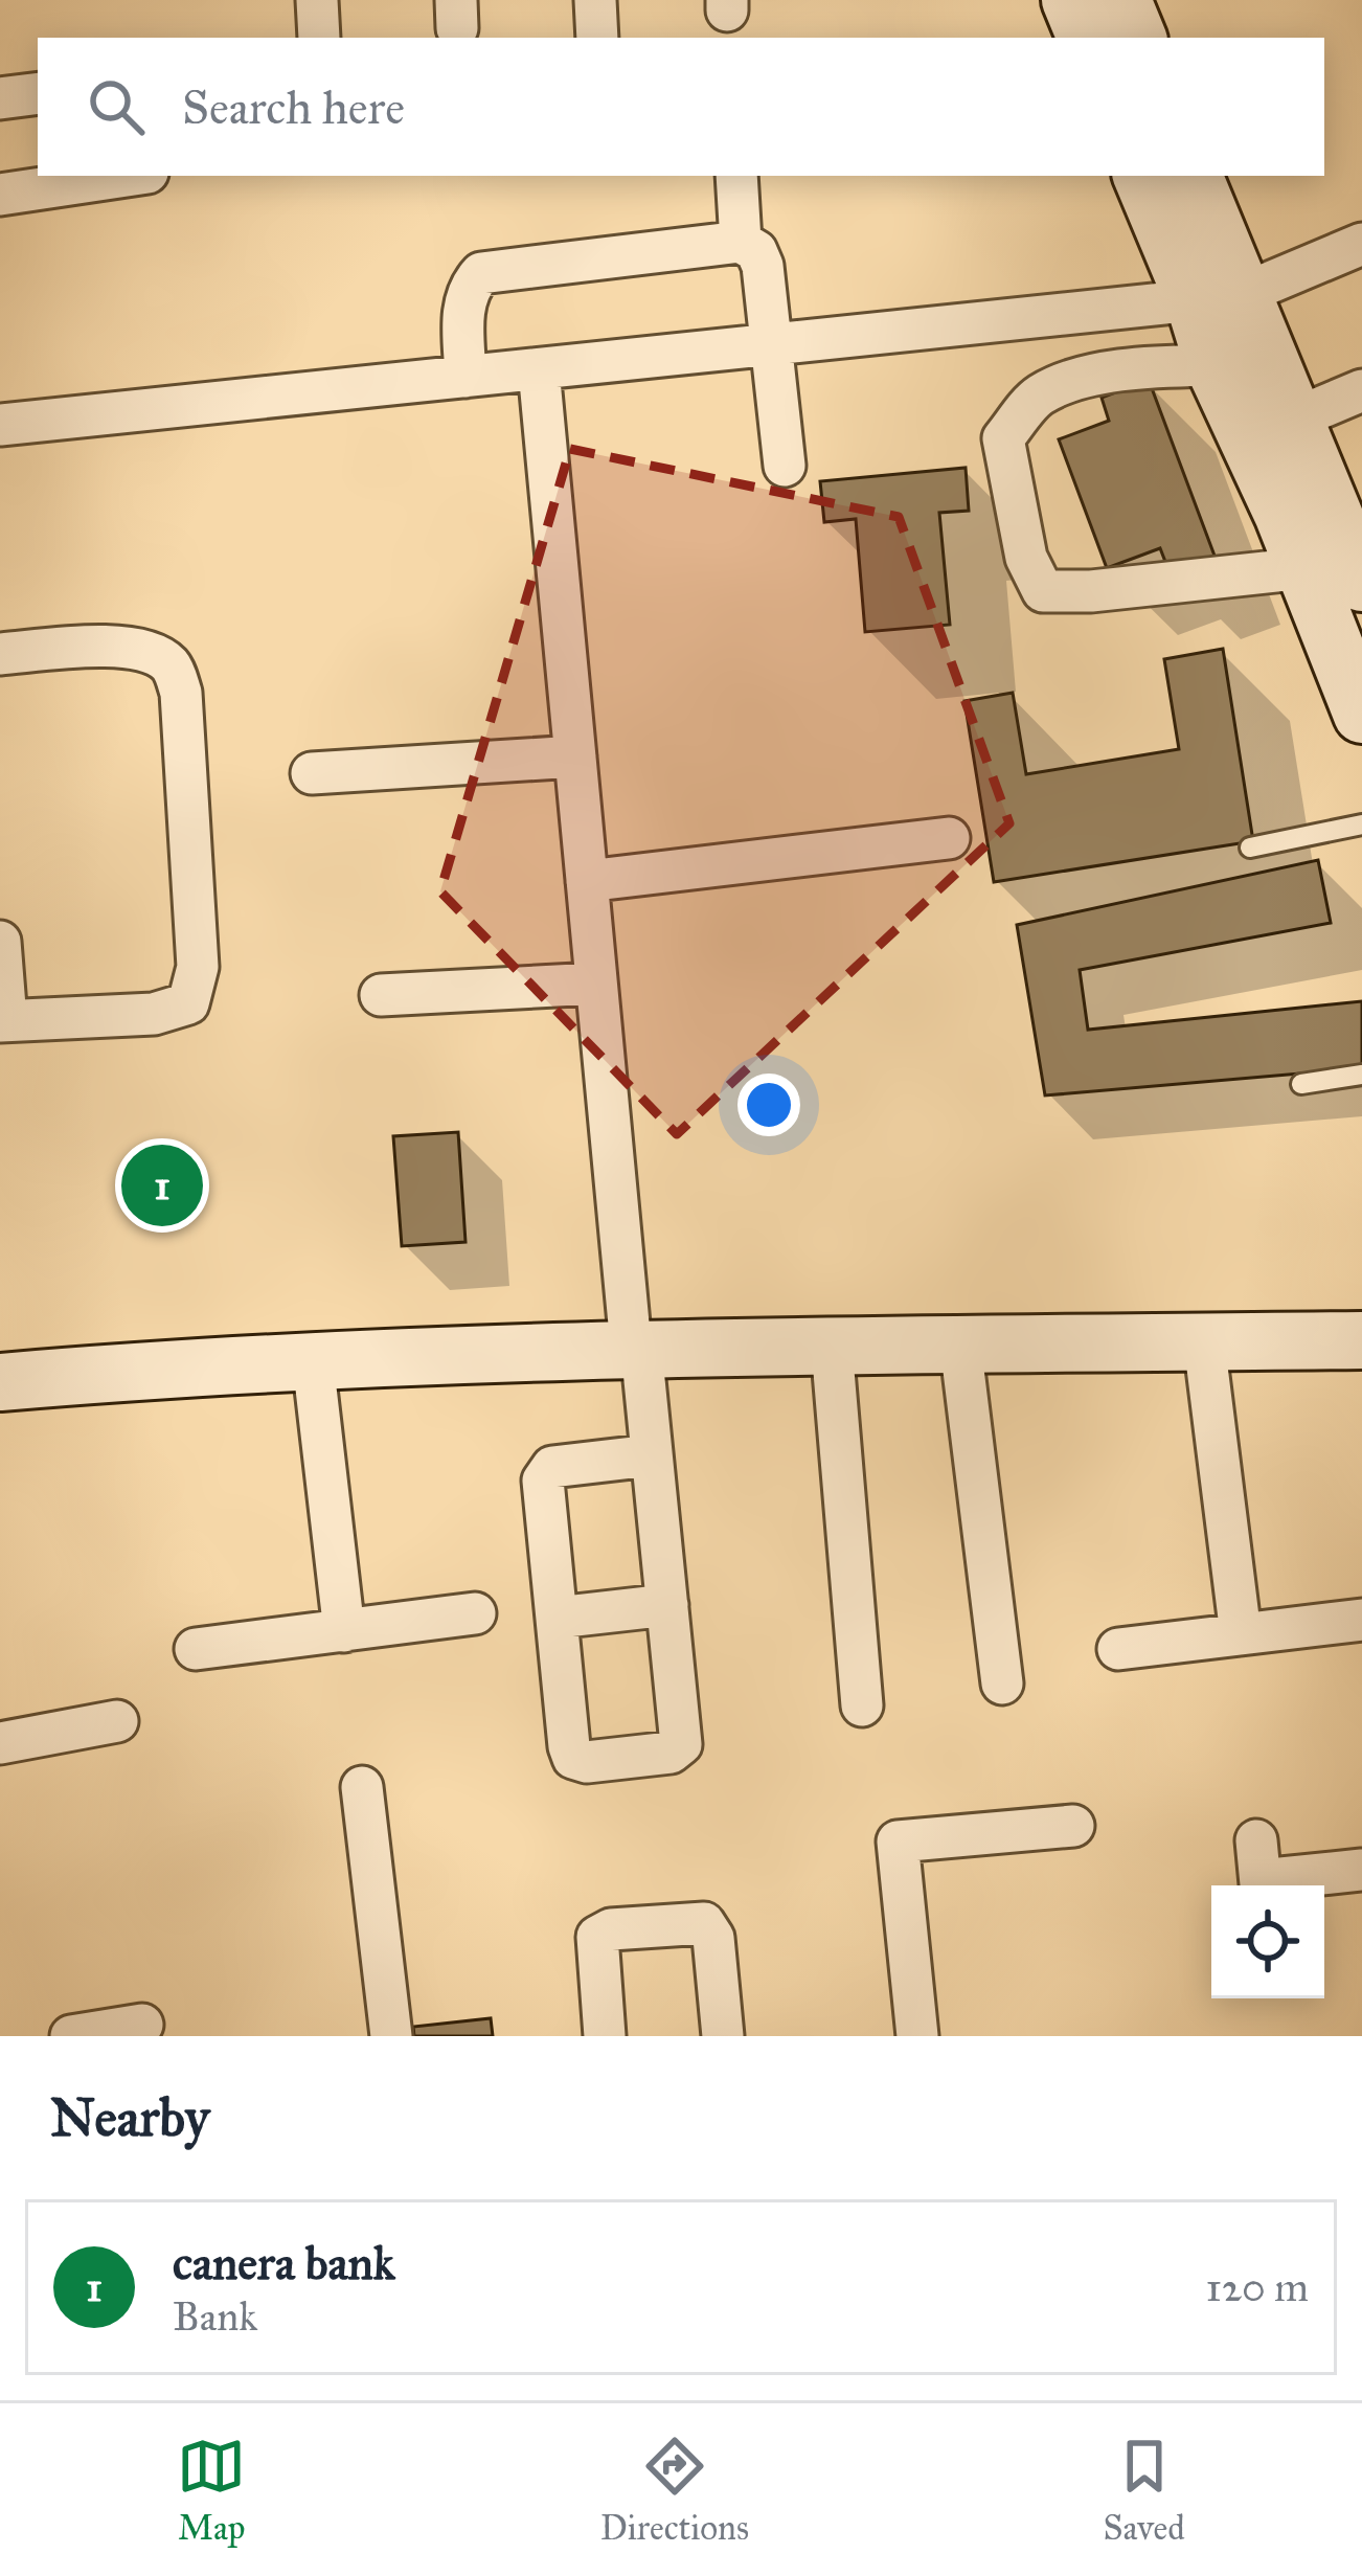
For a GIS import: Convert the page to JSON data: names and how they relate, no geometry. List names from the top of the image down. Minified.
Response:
{"page":{"search":"Search here","pins":"1","heading":"Nearby","list":[{"mark":"1","name":"canera bank","note":"Bank","value":"120 m"}],"nav":["Map","Directions","Saved"]}}
